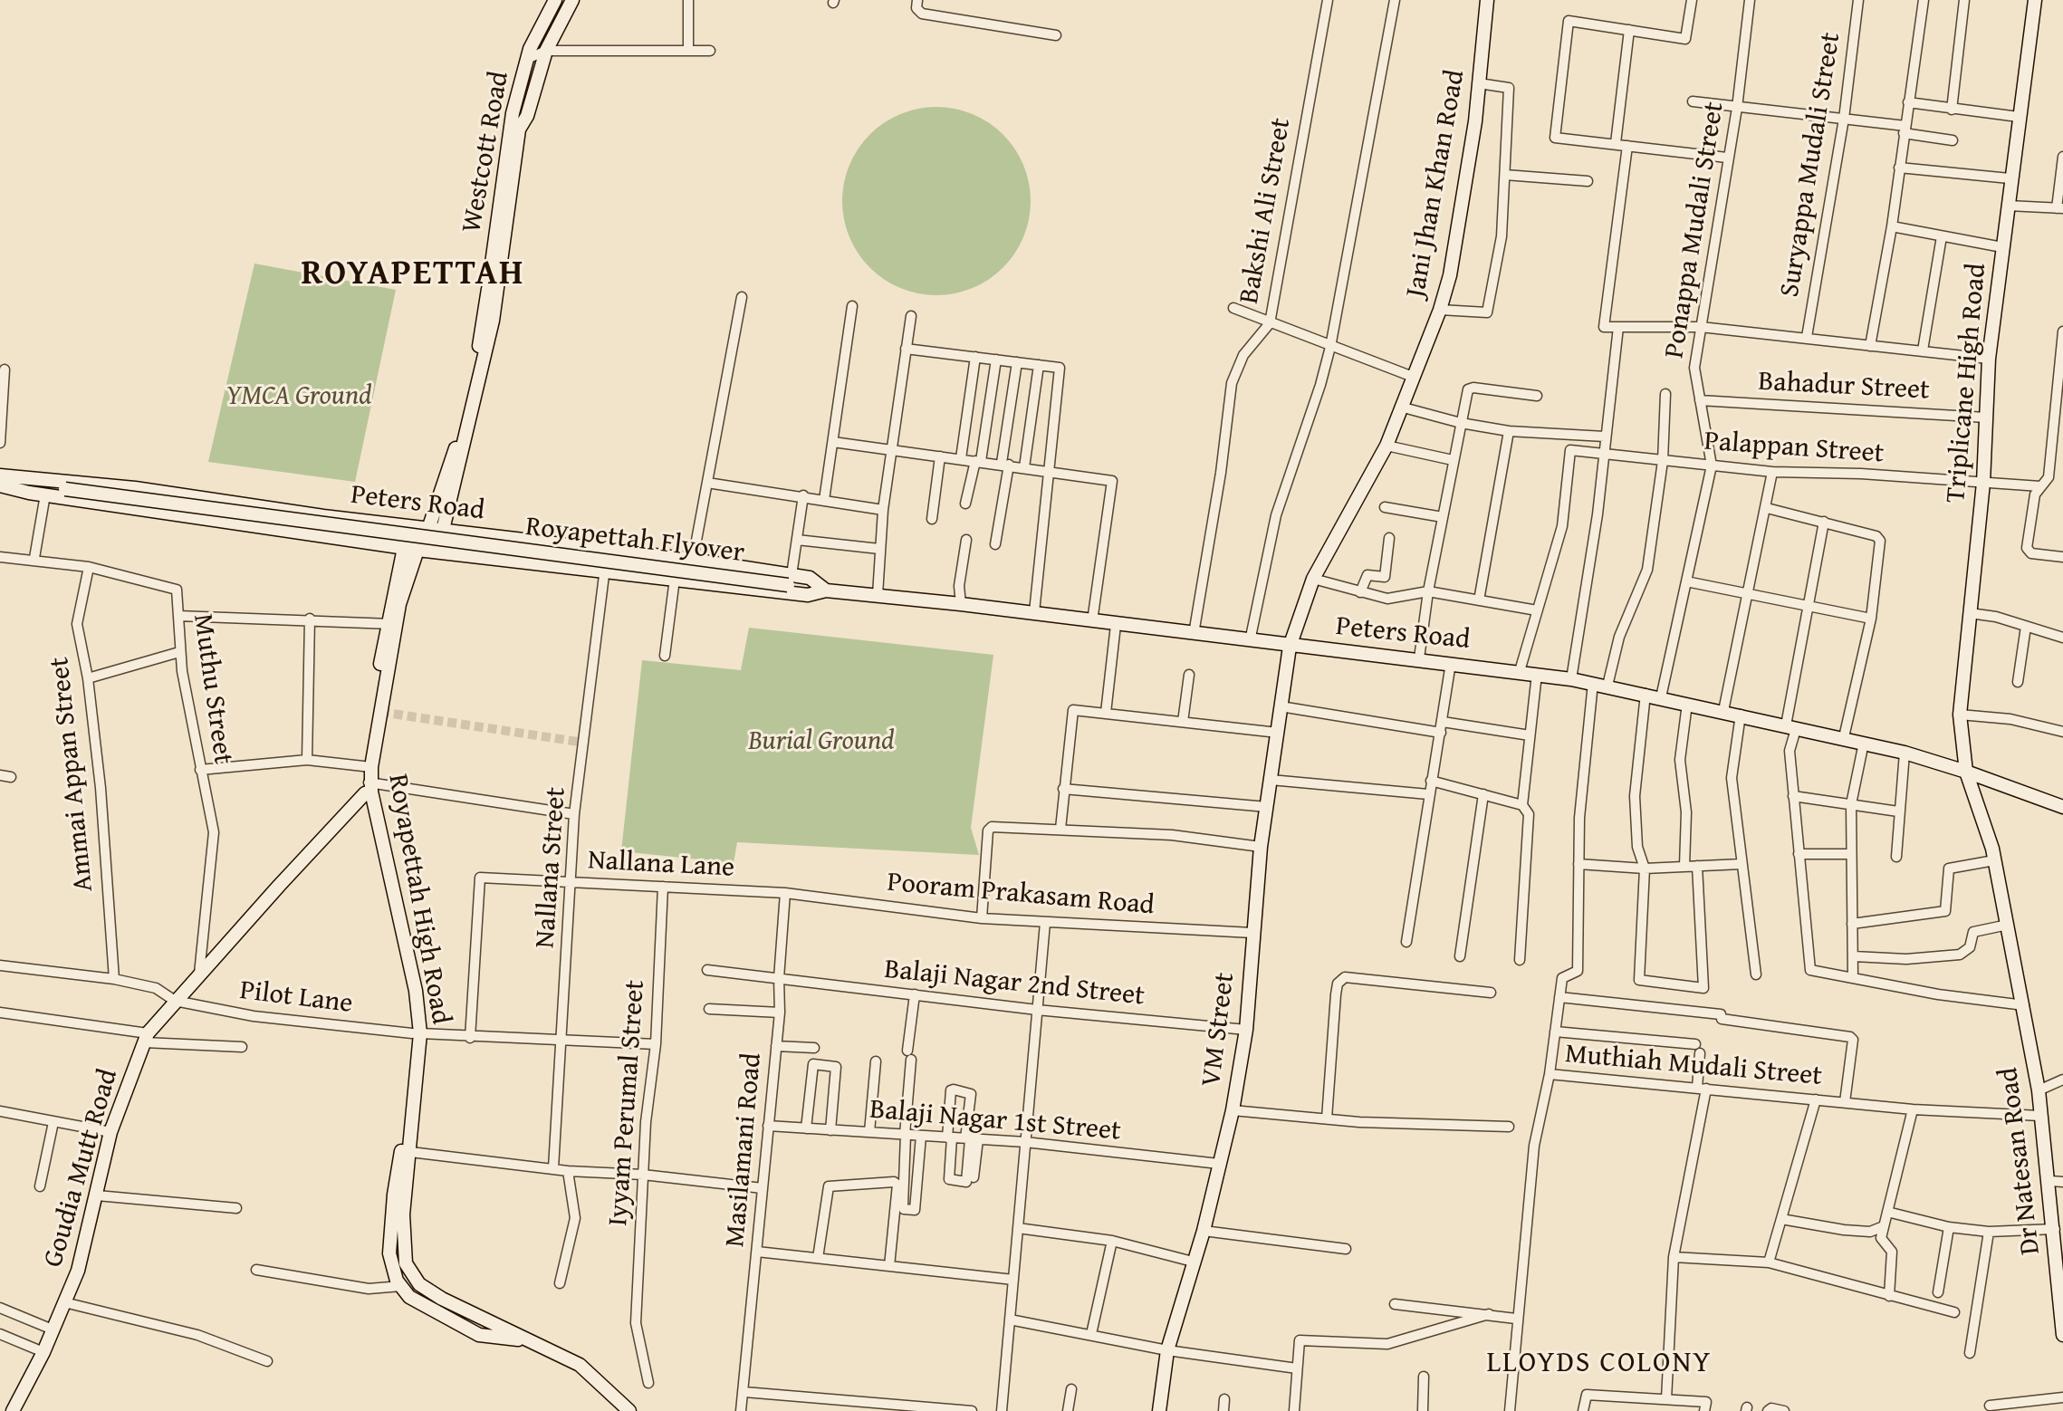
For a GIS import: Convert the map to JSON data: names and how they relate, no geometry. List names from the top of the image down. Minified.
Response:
{"streets":{"main road":["Westcott Road","Jani Jhan Khan Road","Triplicane High Road","Peters Road","Royapettah Flyover","Royapettah High Road","VM Street","Dr Natesan Road","Goudia Mutt Road"],"street":["Suryappa Mudali Street","Bakshi Ali Street","Ponappa Mudali Street","Bahadur Street","Palappan Street","Muthu Street","Ammai Appan Street","Nallana Lane","Nallana Street","Pooram Prakasam Road","Balaji Nagar 2nd Street","Pilot Lane","Muthiah Mudali Street","Iyyam Perumal Street","Balaji Nagar 1st Street","Masilamani Road"]},"crossings":[["Westcott Road","Peters Road"],["Jani Jhan Khan Road","Peters Road"],["Jani Jhan Khan Road","VM Street"],["Bakshi Ali Street","Peters Road"],["Ponappa Mudali Street","Bahadur Street"],["Ponappa Mudali Street","Palappan Street"],["Triplicane High Road","Bahadur Street"],["Triplicane High Road","Palappan Street"],["Triplicane High Road","Peters Road"],["Triplicane High Road","Dr Natesan Road"],["Peters Road","Royapettah Flyover"],["Peters Road","Nallana Street"],["Peters Road","Royapettah High Road"],["Peters Road","VM Street"],["Peters Road","Dr Natesan Road"],["Muthu Street","Ammai Appan Street"],["Muthu Street","Goudia Mutt Road"],["Ammai Appan Street","Pilot Lane"],["Nallana Lane","Nallana Street"],["Nallana Lane","Pooram Prakasam Road"],["Nallana Lane","Pilot Lane"],["Nallana Lane","Iyyam Perumal Street"],["Nallana Lane","Masilamani Road"],["Nallana Street","Pilot Lane"],["Pooram Prakasam Road","VM Street"],["Pooram Prakasam Road","Masilamani Road"],["Royapettah High Road","Pilot Lane"],["Royapettah High Road","Goudia Mutt Road"],["Balaji Nagar 2nd Street","VM Street"],["Balaji Nagar 2nd Street","Masilamani Road"],["Pilot Lane","Iyyam Perumal Street"],["Pilot Lane","Goudia Mutt Road"],["VM Street","Balaji Nagar 1st Street"],["Muthiah Mudali Street","Dr Natesan Road"],["Balaji Nagar 1st Street","Masilamani Road"]],"districts":["ROYAPETTAH","LLOYDS COLONY"],"parks":["YMCA Ground","Burial Ground"]}
